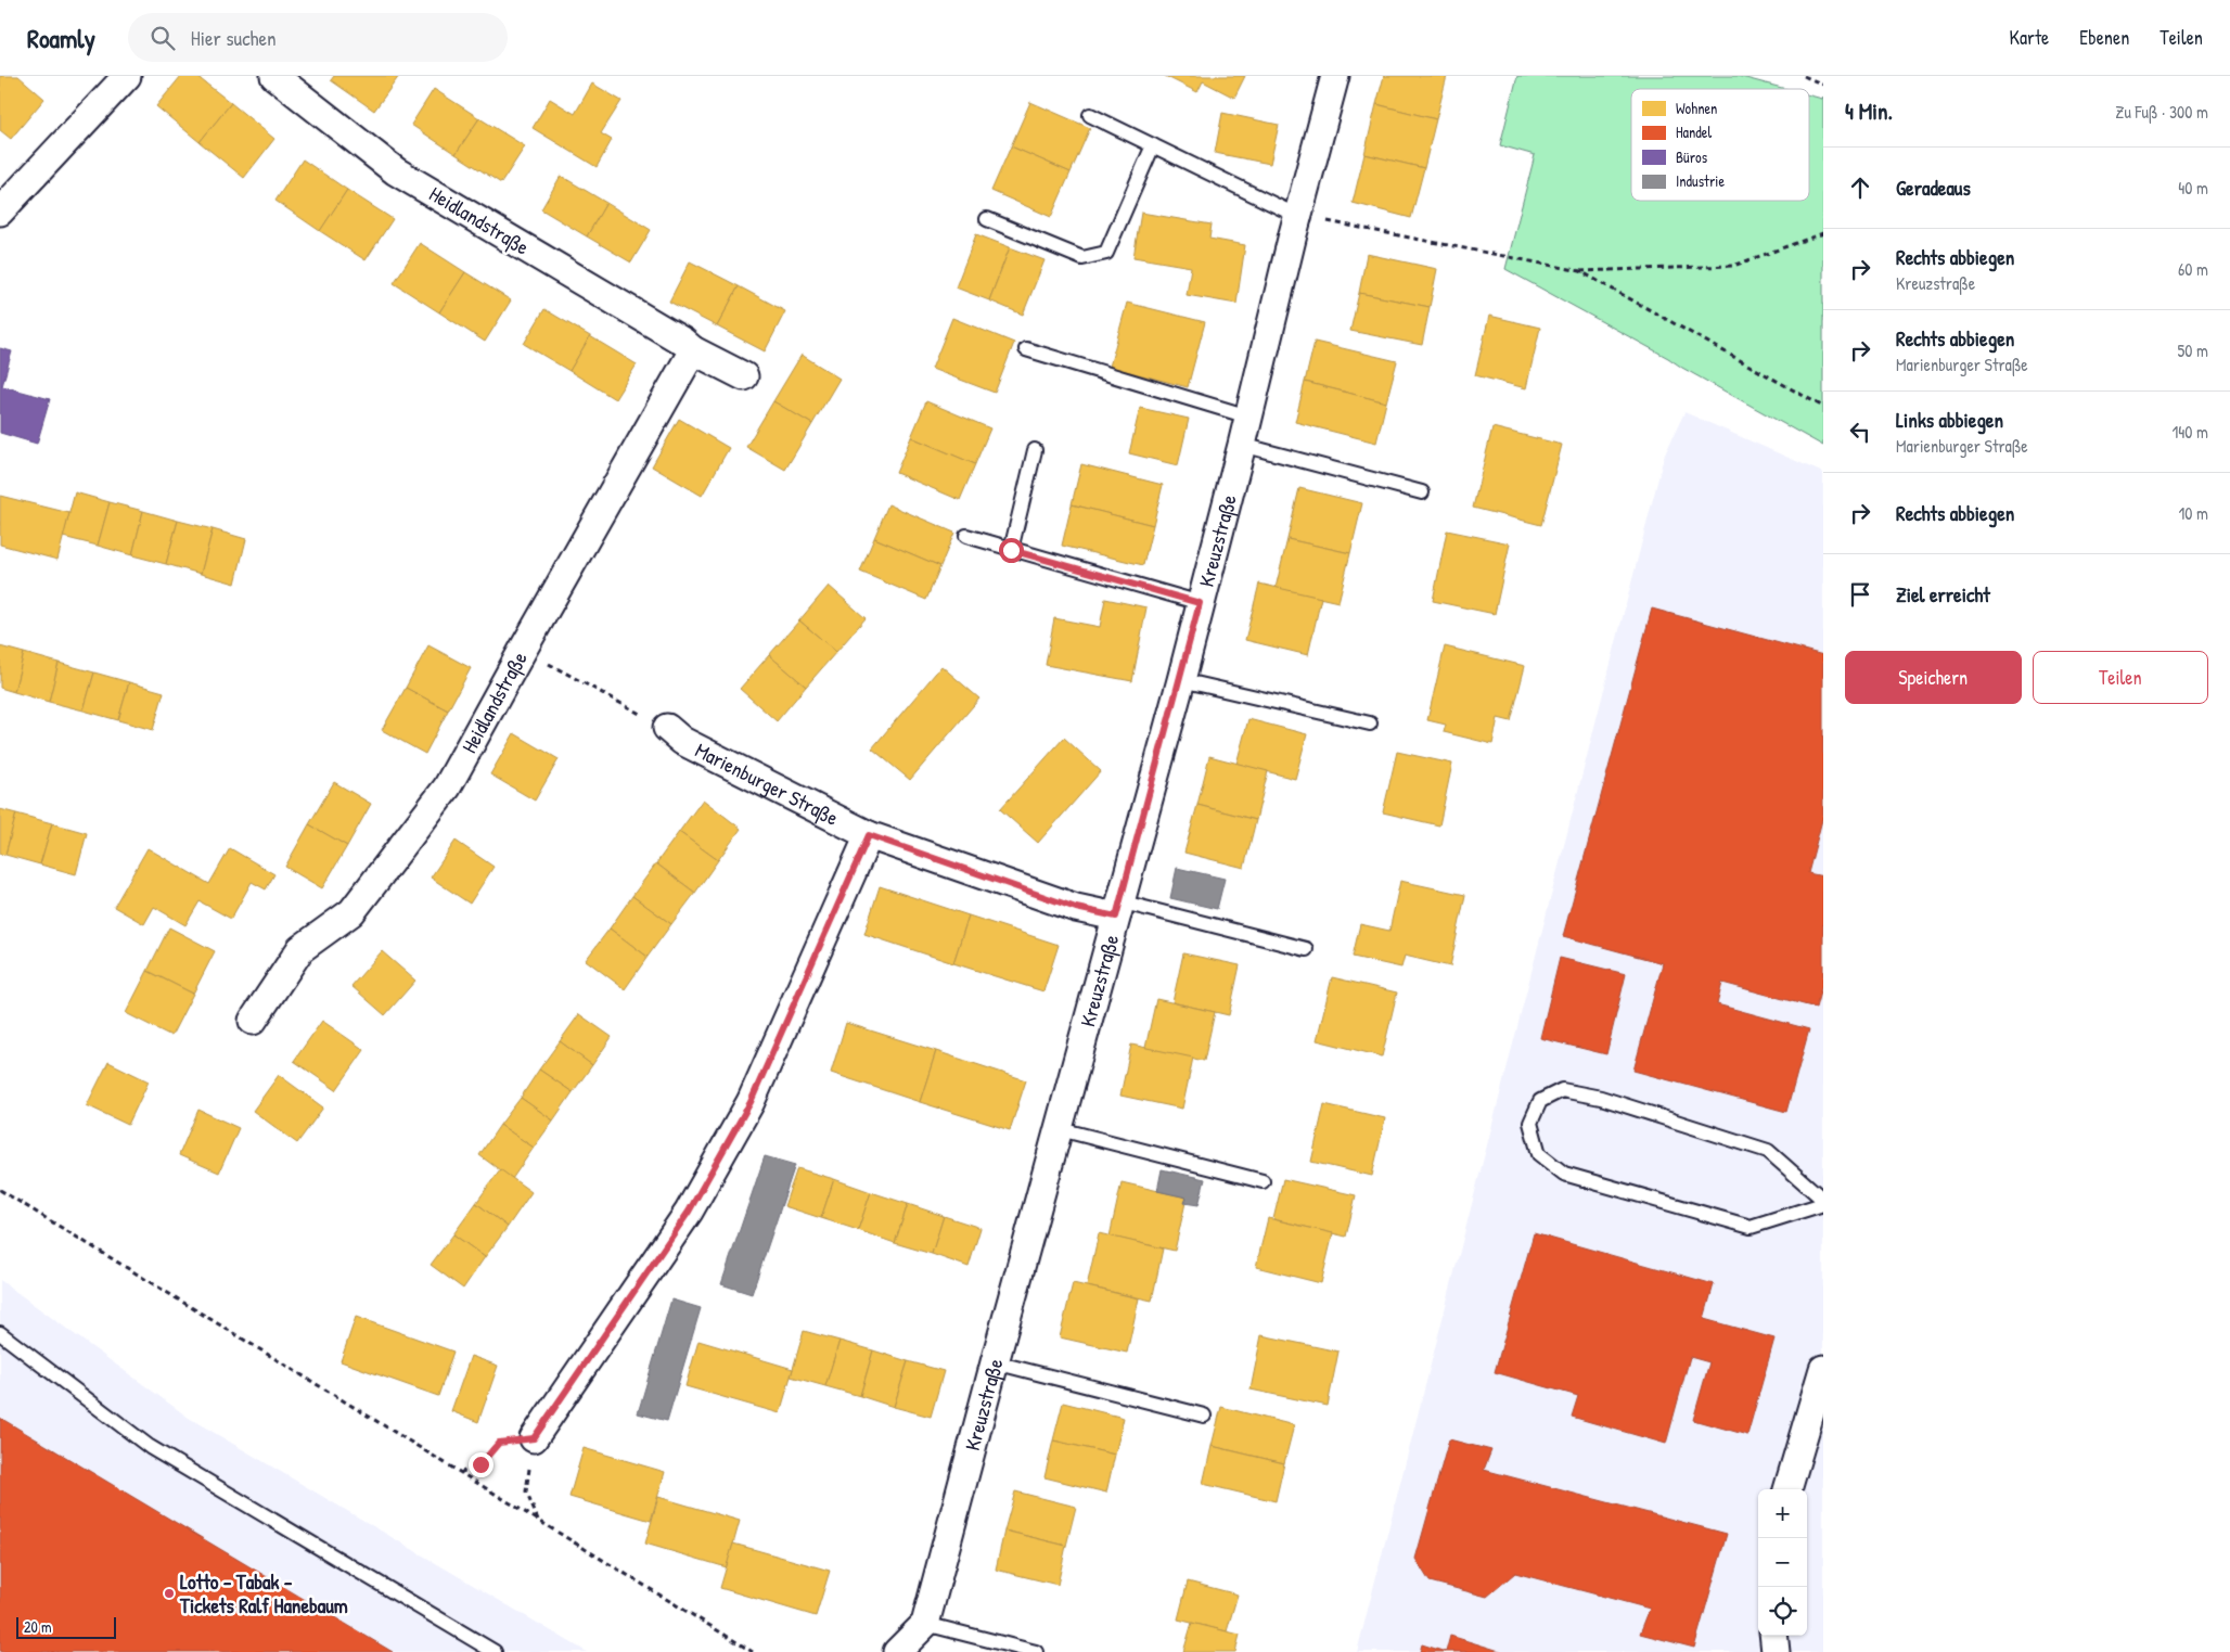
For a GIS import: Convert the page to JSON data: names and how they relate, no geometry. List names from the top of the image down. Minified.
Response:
{"streets":{"street":["Heidlandstraße","Kreuzstraße","Marienburger Straße"]},"crossings":[["Kreuzstraße","Marienburger Straße"]],"places":["Lotto - Tabak - Tickets Ralf Hanebaum"],"legend":["Wohnen","Handel","Büros","Industrie"],"scale_bar":"20 m","page":{"header":"Roamly","search":"Hier suchen","nav":["Karte","Ebenen","Teilen"],"heading":["4 Min.","Zu Fuß · 300 m"],"list":[["Geradeaus","40 m"],["Rechts abbiegen","Kreuzstraße","60 m"],["Rechts abbiegen","Marienburger Straße","50 m"],["Links abbiegen","Marienburger Straße","140 m"],["Rechts abbiegen","10 m"],"Ziel erreicht"],"buttons":["Speichern","Teilen"],"map_buttons":["+","−"],"scale":"20 m"}}
